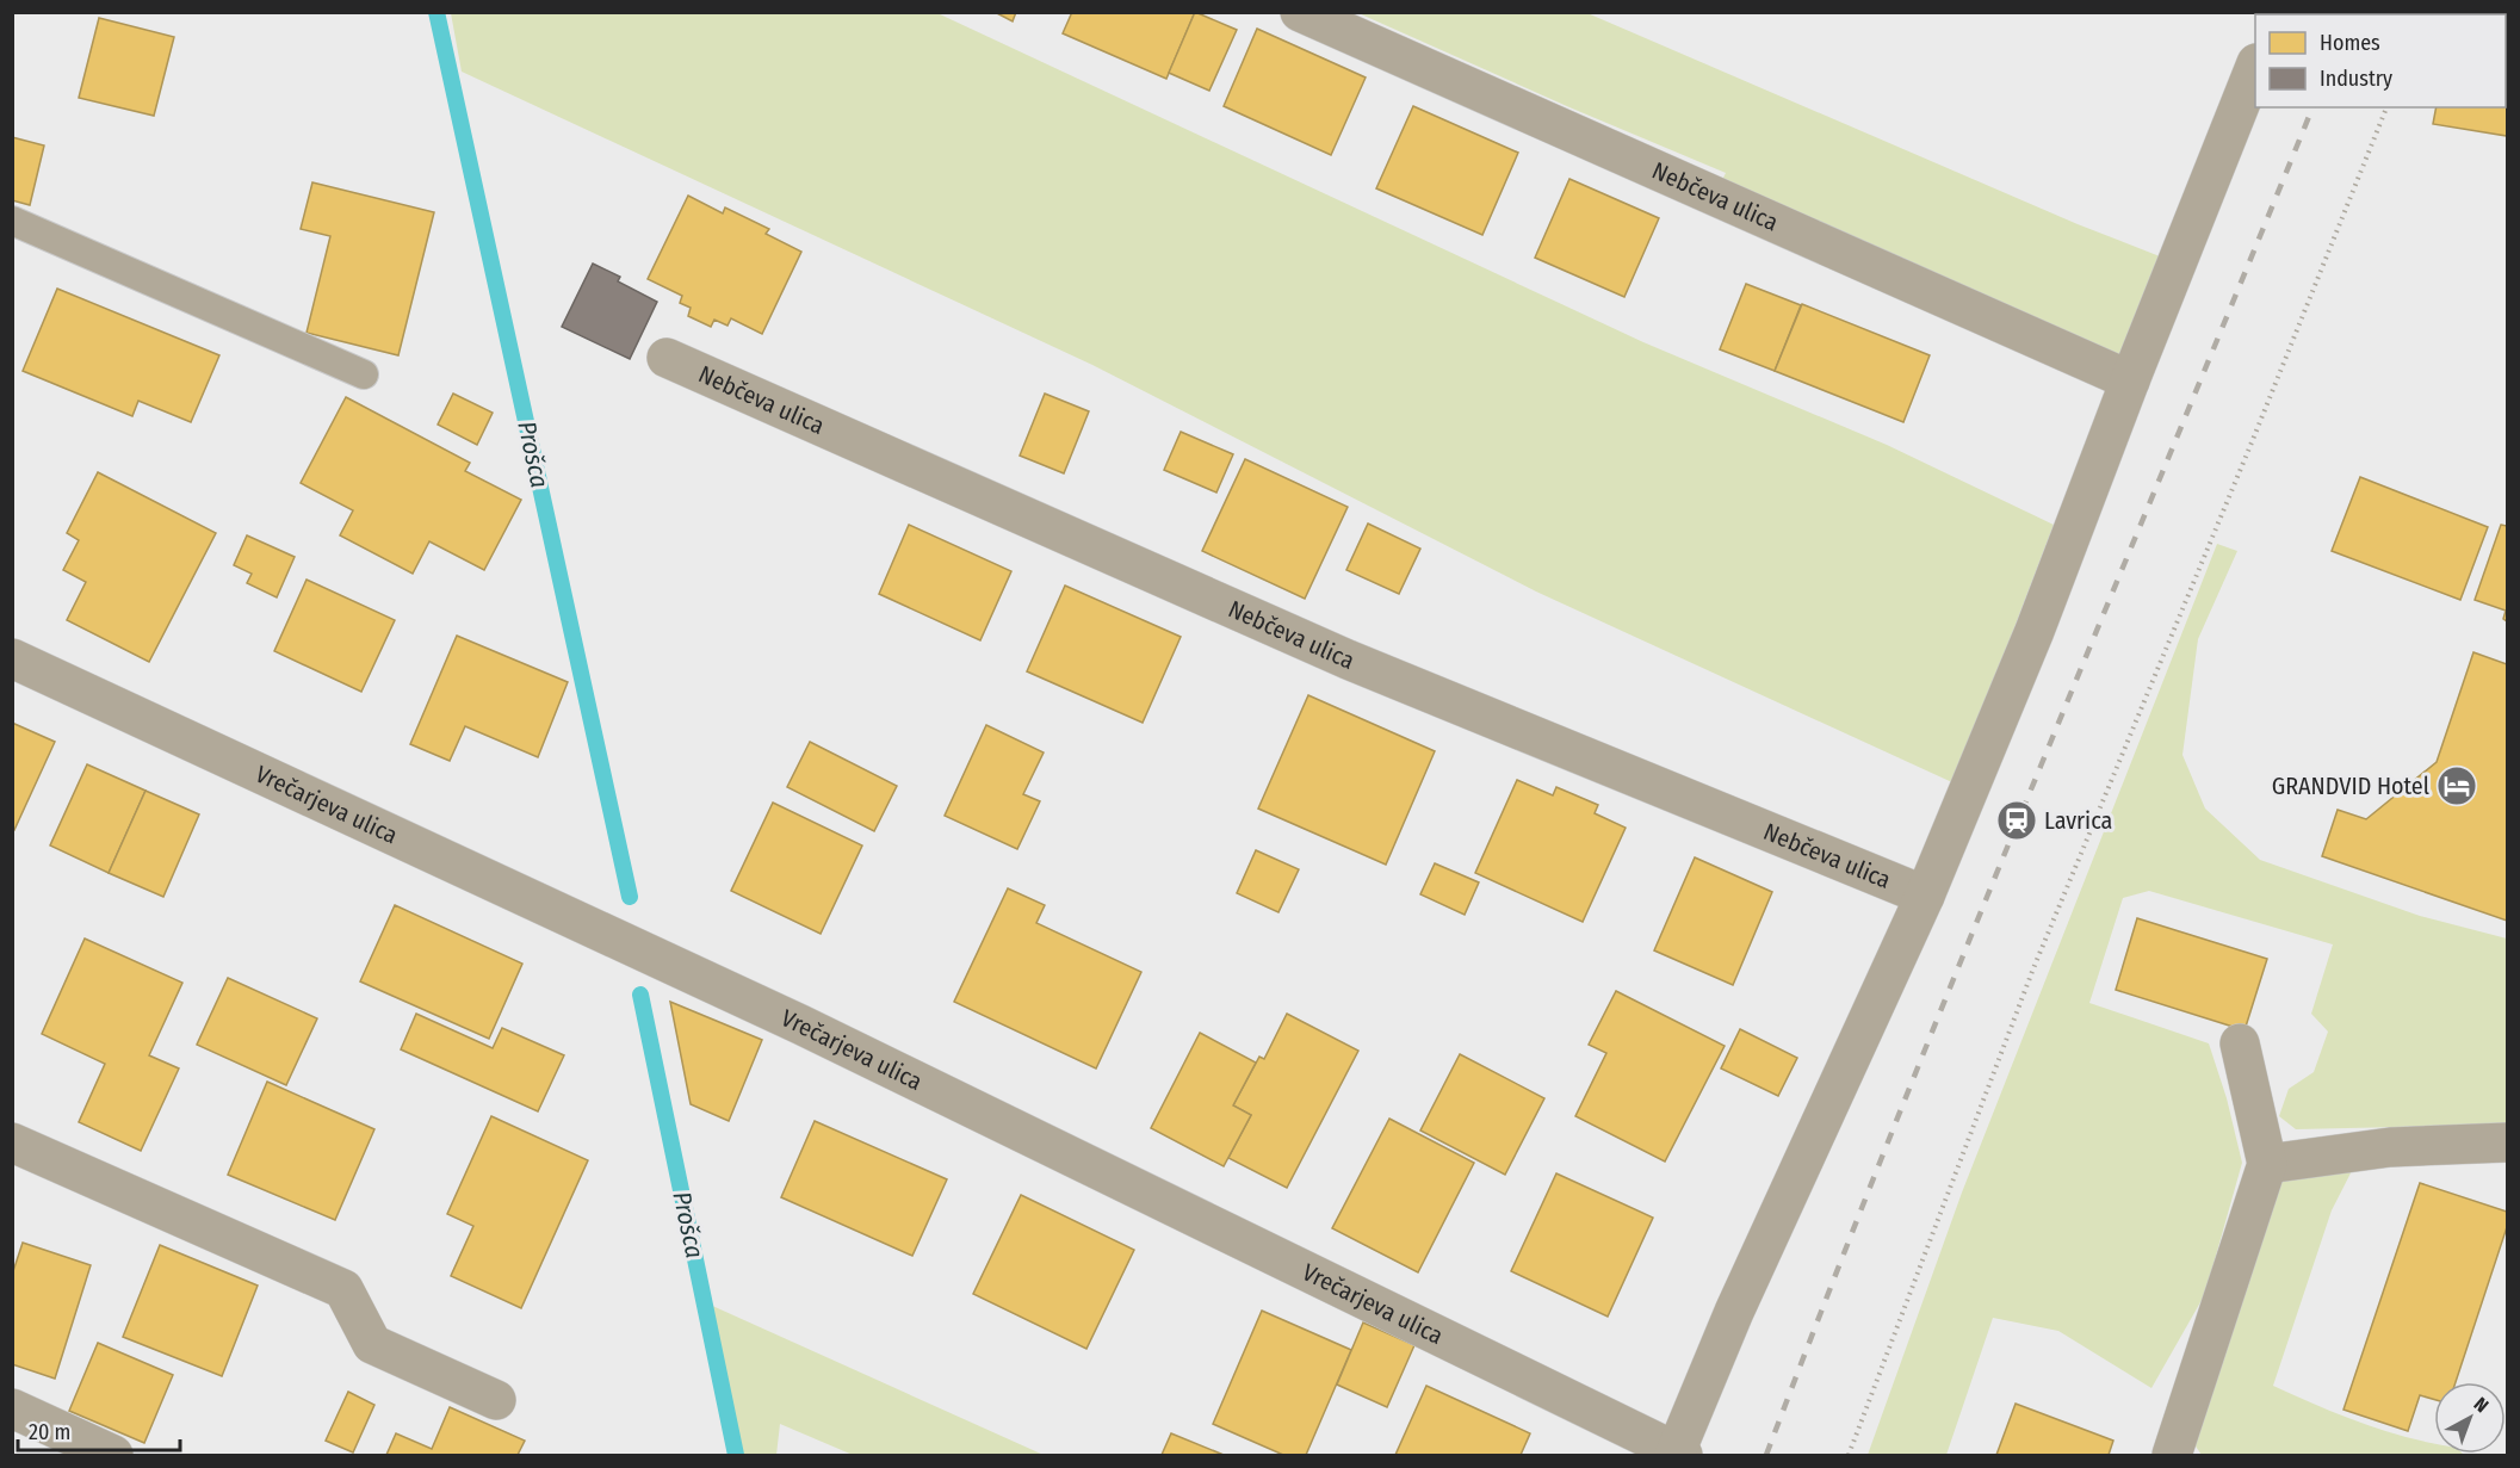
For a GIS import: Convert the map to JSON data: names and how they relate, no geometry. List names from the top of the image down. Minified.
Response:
{"streets":{"street":["Nebčeva ulica","Vrečarjeva ulica"]},"water":["Prošca"],"places":{"hotel":["GRANDVID Hotel"],"station":["Lavrica"]},"legend":["Homes","Industry"],"scale_bar":"20 m","north":"top right"}
